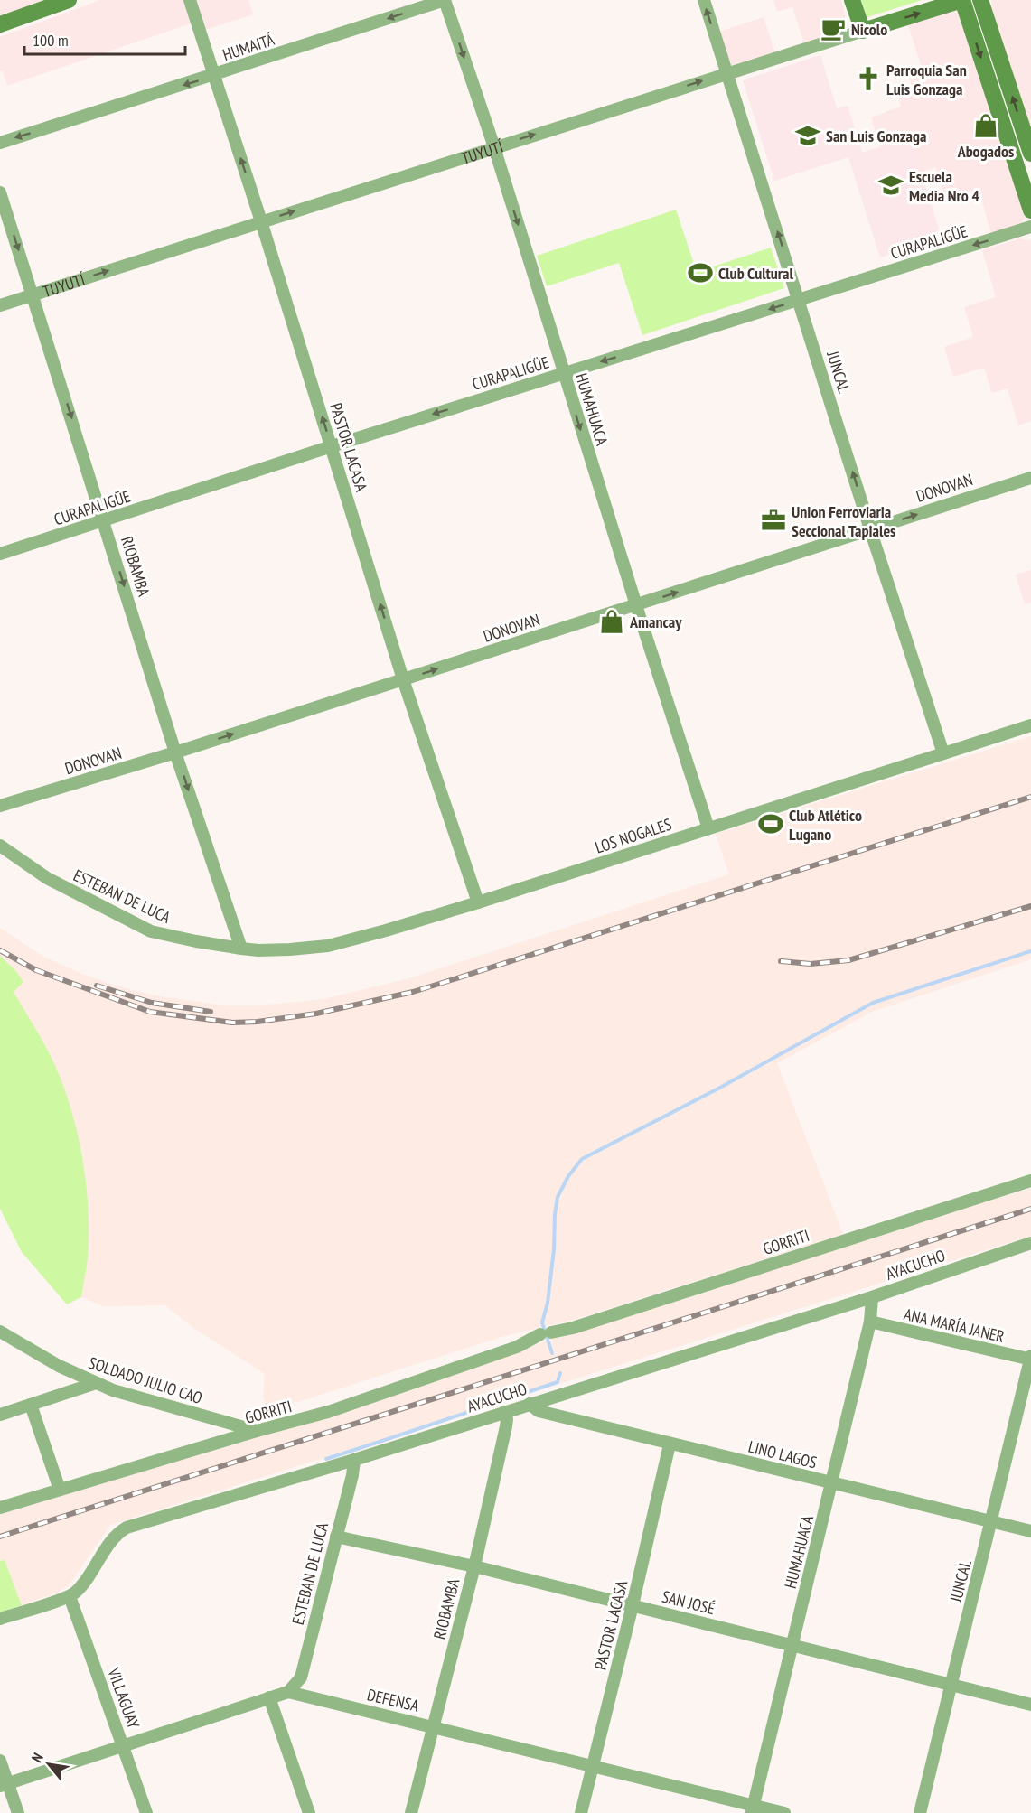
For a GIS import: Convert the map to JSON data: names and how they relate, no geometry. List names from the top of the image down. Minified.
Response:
{"streets":{"street":["HUMAITÁ","TUYUTÍ","CURAPALIGÜE","JUNCAL","HUMAHUACA","PASTOR LACASA","DONOVAN","RIOBAMBA","LOS NOGALES","ESTEBAN DE LUCA","GORRITI","AYACUCHO","ANA MARÍA JANER","SOLDADO JULIO CAO","LINO LAGOS","SAN JOSÉ","VILLAGUAY","DEFENSA"]},"crossings":[["HUMAITÁ","HUMAHUACA"],["HUMAITÁ","PASTOR LACASA"],["TUYUTÍ","JUNCAL"],["TUYUTÍ","HUMAHUACA"],["TUYUTÍ","PASTOR LACASA"],["TUYUTÍ","RIOBAMBA"],["CURAPALIGÜE","JUNCAL"],["CURAPALIGÜE","HUMAHUACA"],["CURAPALIGÜE","PASTOR LACASA"],["CURAPALIGÜE","RIOBAMBA"],["JUNCAL","DONOVAN"],["JUNCAL","LOS NOGALES"],["JUNCAL","ANA MARÍA JANER"],["JUNCAL","LINO LAGOS"],["JUNCAL","SAN JOSÉ"],["HUMAHUACA","DONOVAN"],["HUMAHUACA","LOS NOGALES"],["HUMAHUACA","AYACUCHO"],["HUMAHUACA","ANA MARÍA JANER"],["HUMAHUACA","LINO LAGOS"],["HUMAHUACA","SAN JOSÉ"],["HUMAHUACA","DEFENSA"],["PASTOR LACASA","DONOVAN"],["PASTOR LACASA","LOS NOGALES"],["PASTOR LACASA","LINO LAGOS"],["PASTOR LACASA","SAN JOSÉ"],["PASTOR LACASA","DEFENSA"],["DONOVAN","RIOBAMBA"],["RIOBAMBA","LOS NOGALES"],["RIOBAMBA","ESTEBAN DE LUCA"],["RIOBAMBA","AYACUCHO"],["RIOBAMBA","SAN JOSÉ"],["RIOBAMBA","DEFENSA"],["LOS NOGALES","ESTEBAN DE LUCA"],["ESTEBAN DE LUCA","AYACUCHO"],["ESTEBAN DE LUCA","SAN JOSÉ"],["ESTEBAN DE LUCA","DEFENSA"],["GORRITI","SOLDADO JULIO CAO"],["AYACUCHO","LINO LAGOS"],["AYACUCHO","VILLAGUAY"],["VILLAGUAY","DEFENSA"]],"one_way":["HUMAITÁ","TUYUTÍ","CURAPALIGÜE","JUNCAL","HUMAHUACA","PASTOR LACASA","DONOVAN","RIOBAMBA"],"places":{"cafe":["Nicolo"],"church":["Parroquia San Luis Gonzaga"],"shop":["Abogados","Amancay"],"school or university":["San Luis Gonzaga","Escuela Media Nro 4"],"sports":["Club Cultural","Club Atlético Lugano"],"office":["Union Ferroviaria Seccional Tapiales"]},"scale_bar":"100 m","north":"top left"}
